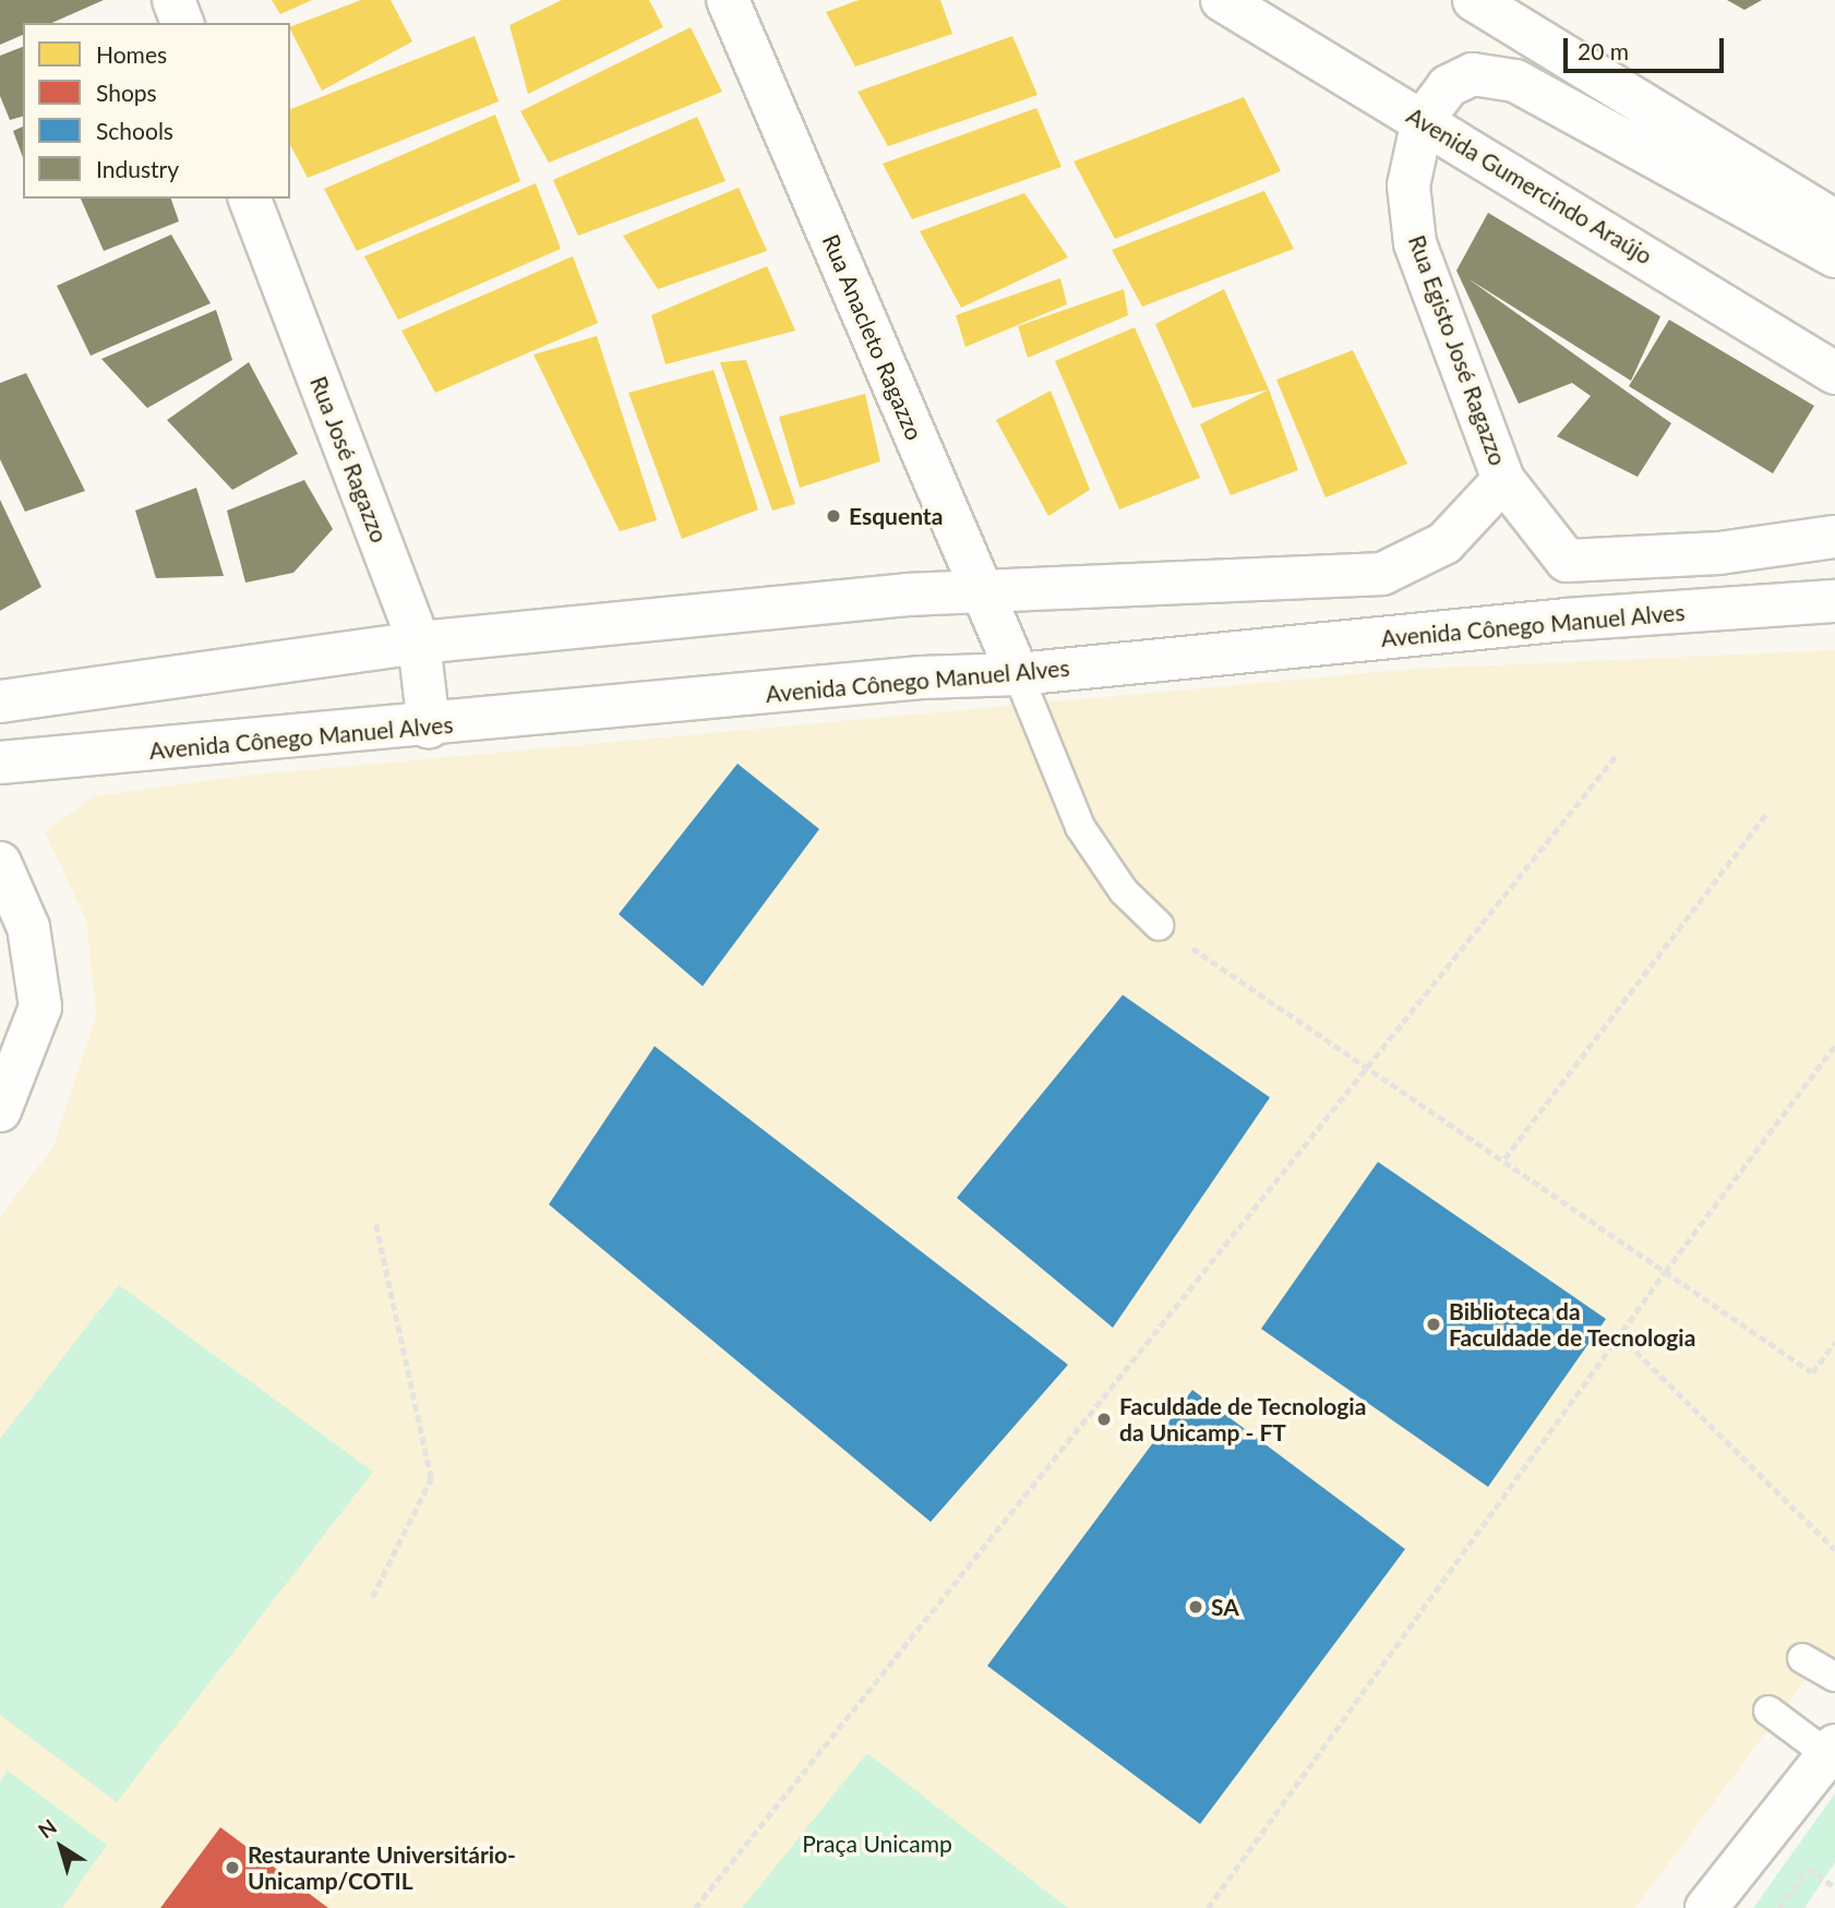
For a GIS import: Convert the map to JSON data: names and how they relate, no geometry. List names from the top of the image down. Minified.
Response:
{"streets":{"main road":["Avenida Gumercindo Araújo","Rua Anacleto Ragazzo","Rua Egisto José Ragazzo","Rua José Ragazzo","Avenida Cônego Manuel Alves"]},"crossings":[["Avenida Gumercindo Araújo","Rua Egisto José Ragazzo"],["Rua Anacleto Ragazzo","Avenida Cônego Manuel Alves"],["Rua José Ragazzo","Avenida Cônego Manuel Alves"]],"parks":["Praça Unicamp"],"places":["Esquenta","Biblioteca da Faculdade de Tecnologia","Faculdade de Tecnologia da Unicamp - FT","SA","Restaurante Universitário- Unicamp/COTIL"],"legend":["Homes","Shops","Schools","Industry"],"scale_bar":"20 m","north":"top left"}
